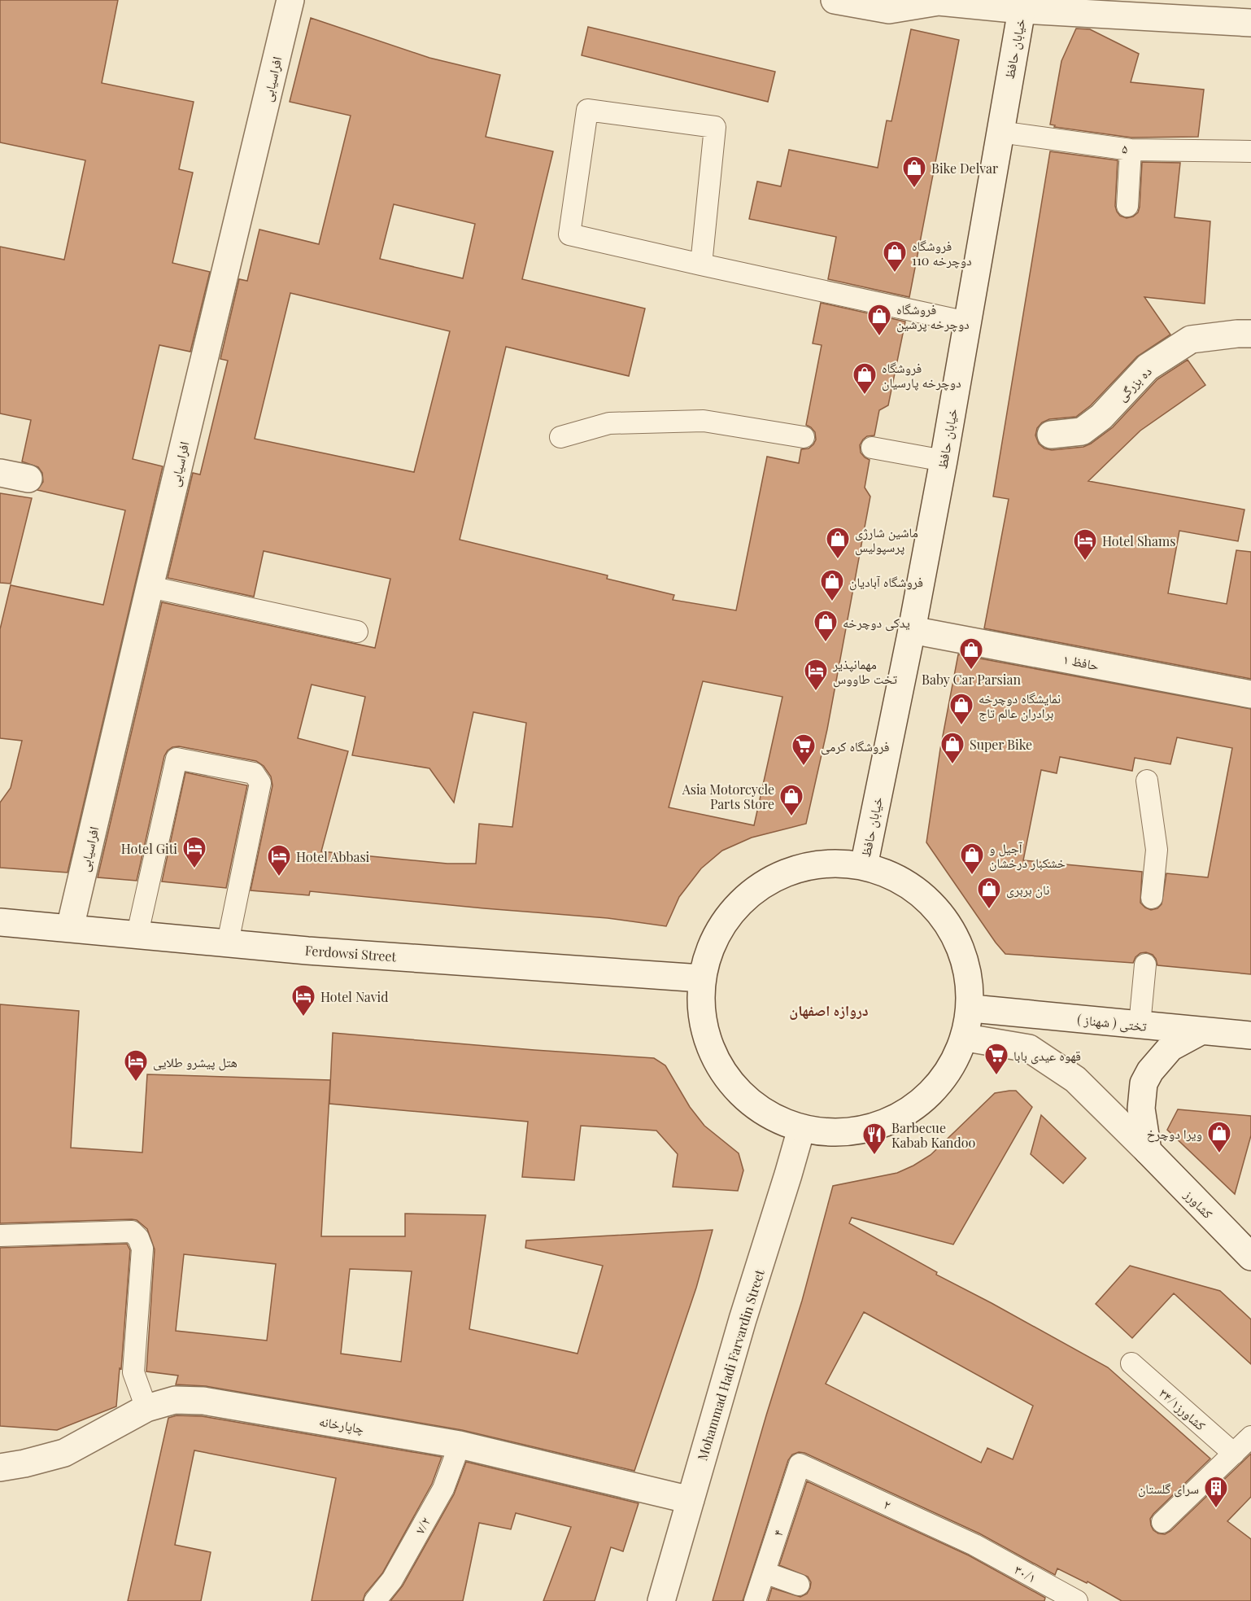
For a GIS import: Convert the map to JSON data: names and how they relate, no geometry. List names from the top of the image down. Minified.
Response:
{"streets":{"street":["خیابان حافظ","افراسیابی","ده بزرگی","حافظ ۱","Ferdowsi Street","تختی ( شهناز )","کشاورز","Mohammad Hadi Farvardin Street","چاپارخانه"],"lane":["۵","کشاورز۳۴/۱","۲","۷/۲","۴","۳۰/۱"]},"crossings":[["خیابان حافظ","۵"],["خیابان حافظ","حافظ ۱"],["افراسیابی","Ferdowsi Street"],["Mohammad Hadi Farvardin Street","چاپارخانه"],["چاپارخانه","۷/۲"],["۲","۴"],["۲","۳۰/۱"]],"districts":["دروازه اصفهان"],"places":{"shop":["Bike Delvar","فروشگاه دوچرخه 110","فروشگاه دوچرخه پرشین","فروشگاه دوچرخه پارسیان","ماشین شارژی پرسپولیس","فروشگاه آبادیان","یدکی دوچرخه","Baby Car Parsian","نمایشگاه دوچرخه برادران عالم تاج","Super Bike","Asia Motorcycle Parts Store","آجیل و خشکبار درخشان","نان بربری","ویرا دوچرخ"],"hotel":["Hotel Shams","مهمانپذیر تخت طاووس","Hotel Giti","Hotel Abbasi","Hotel Navid","هتل پیشرو طلایی"],"supermarket":["فروشگاه کرمی","قهوه عیدی بابا"],"restaurant":["Barbecue Kabab Kandoo"],"building":["سرای گلستان"]}}
